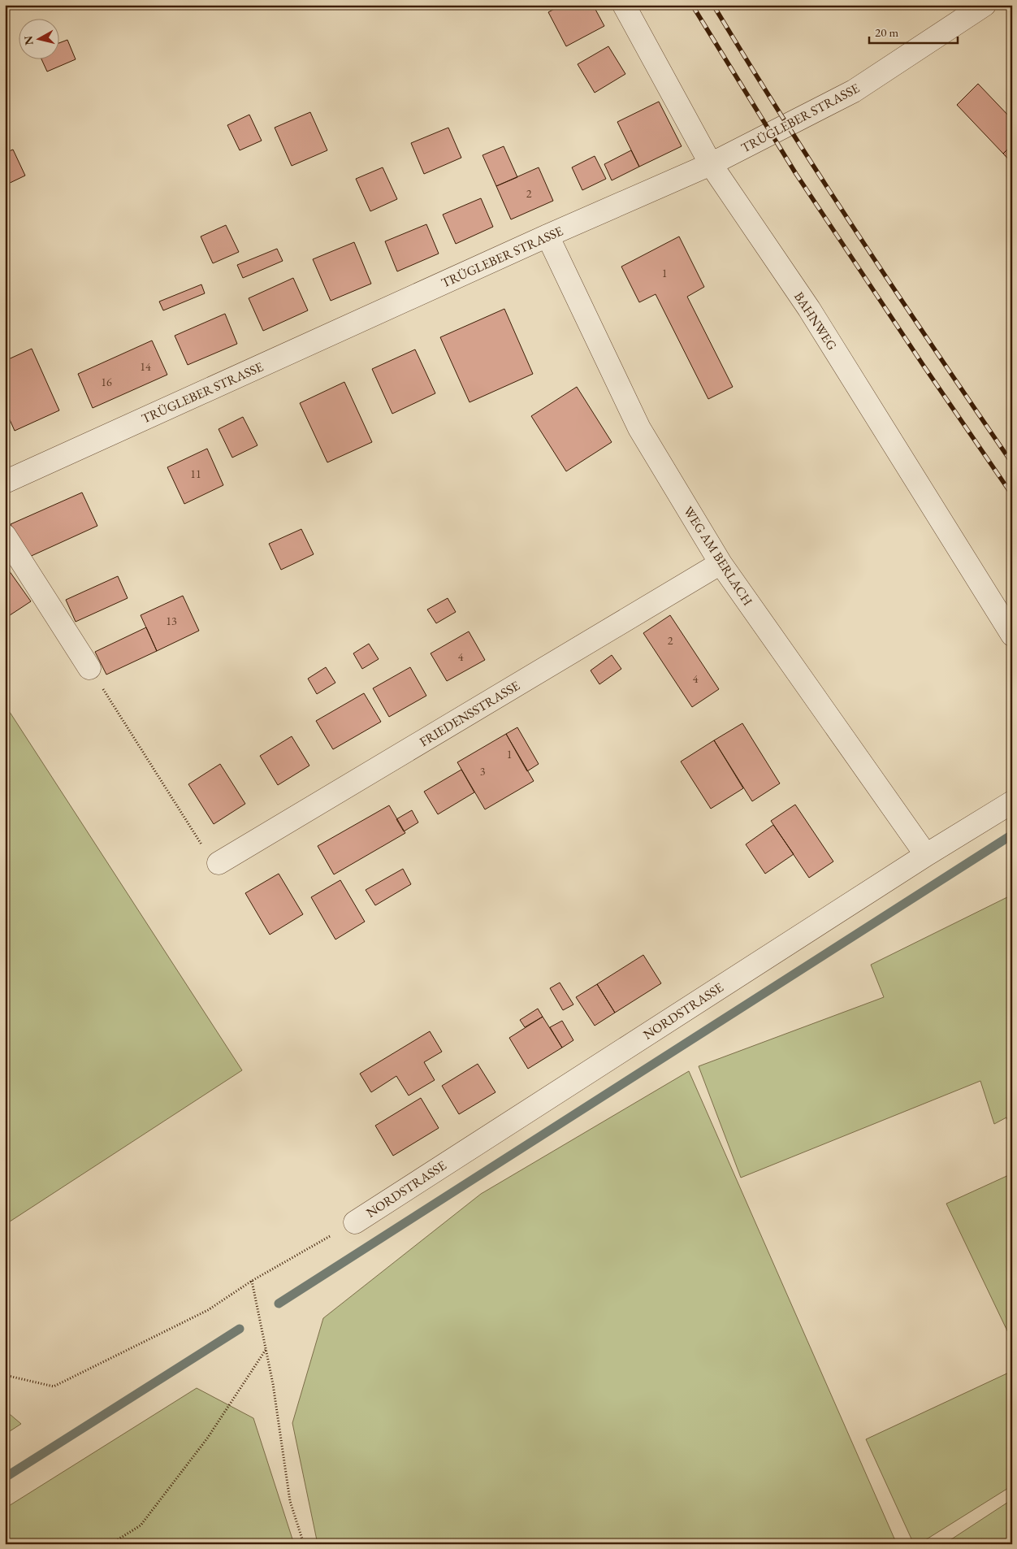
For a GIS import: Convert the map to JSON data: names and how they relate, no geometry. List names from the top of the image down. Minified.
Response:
{"streets":{"street":["TRÜGLEBER STRASSE","BAHNWEG","WEG AM BERLACH","FRIEDENSSTRASSE","NORDSTRASSE"]},"crossings":[["TRÜGLEBER STRASSE","BAHNWEG"],["TRÜGLEBER STRASSE","WEG AM BERLACH"],["WEG AM BERLACH","FRIEDENSSTRASSE"],["WEG AM BERLACH","NORDSTRASSE"]],"house_numbers":["2","1","14","16","11","13","2","4","4","1","3"],"scale_bar":"20 m","north":"left"}
